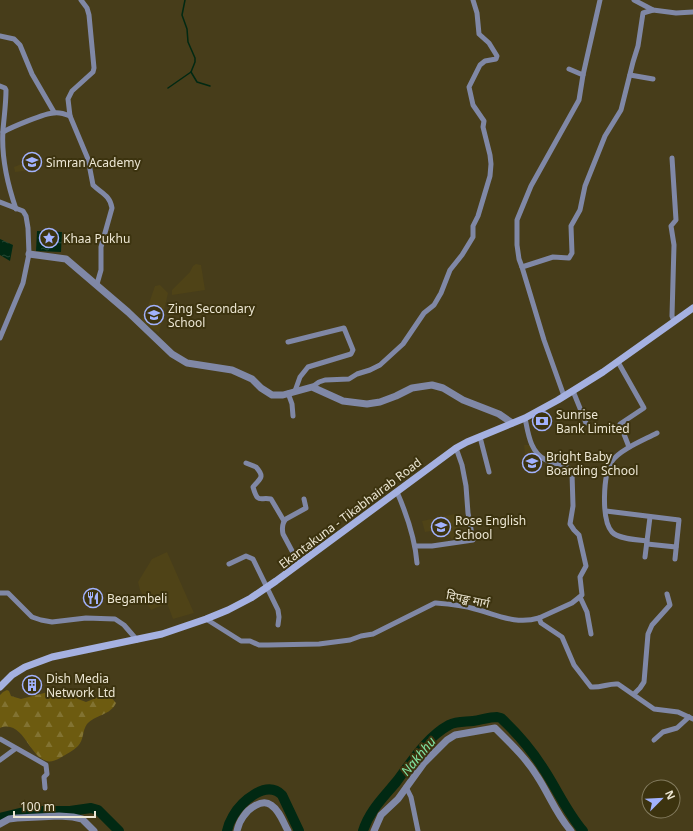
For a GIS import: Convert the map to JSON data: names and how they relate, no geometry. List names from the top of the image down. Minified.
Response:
{"streets":{"main road":["Ekantakuna - Tikabhairab Road"],"street":["दिपङ्ख मार्ग"]},"crossings":[["Ekantakuna - Tikabhairab Road","दिपङ्ख मार्ग"]],"water":["Nakhhu"],"places":{"school or university":["Simran Academy","Zing Secondary School","Bright Baby Boarding School","Rose English School"],"place":["Khaa Pukhu"],"bank":["Sunrise Bank Limited"],"restaurant":["Begambeli"],"building":["Dish Media Network Ltd"]},"scale_bar":"100 m","north":"top right"}
